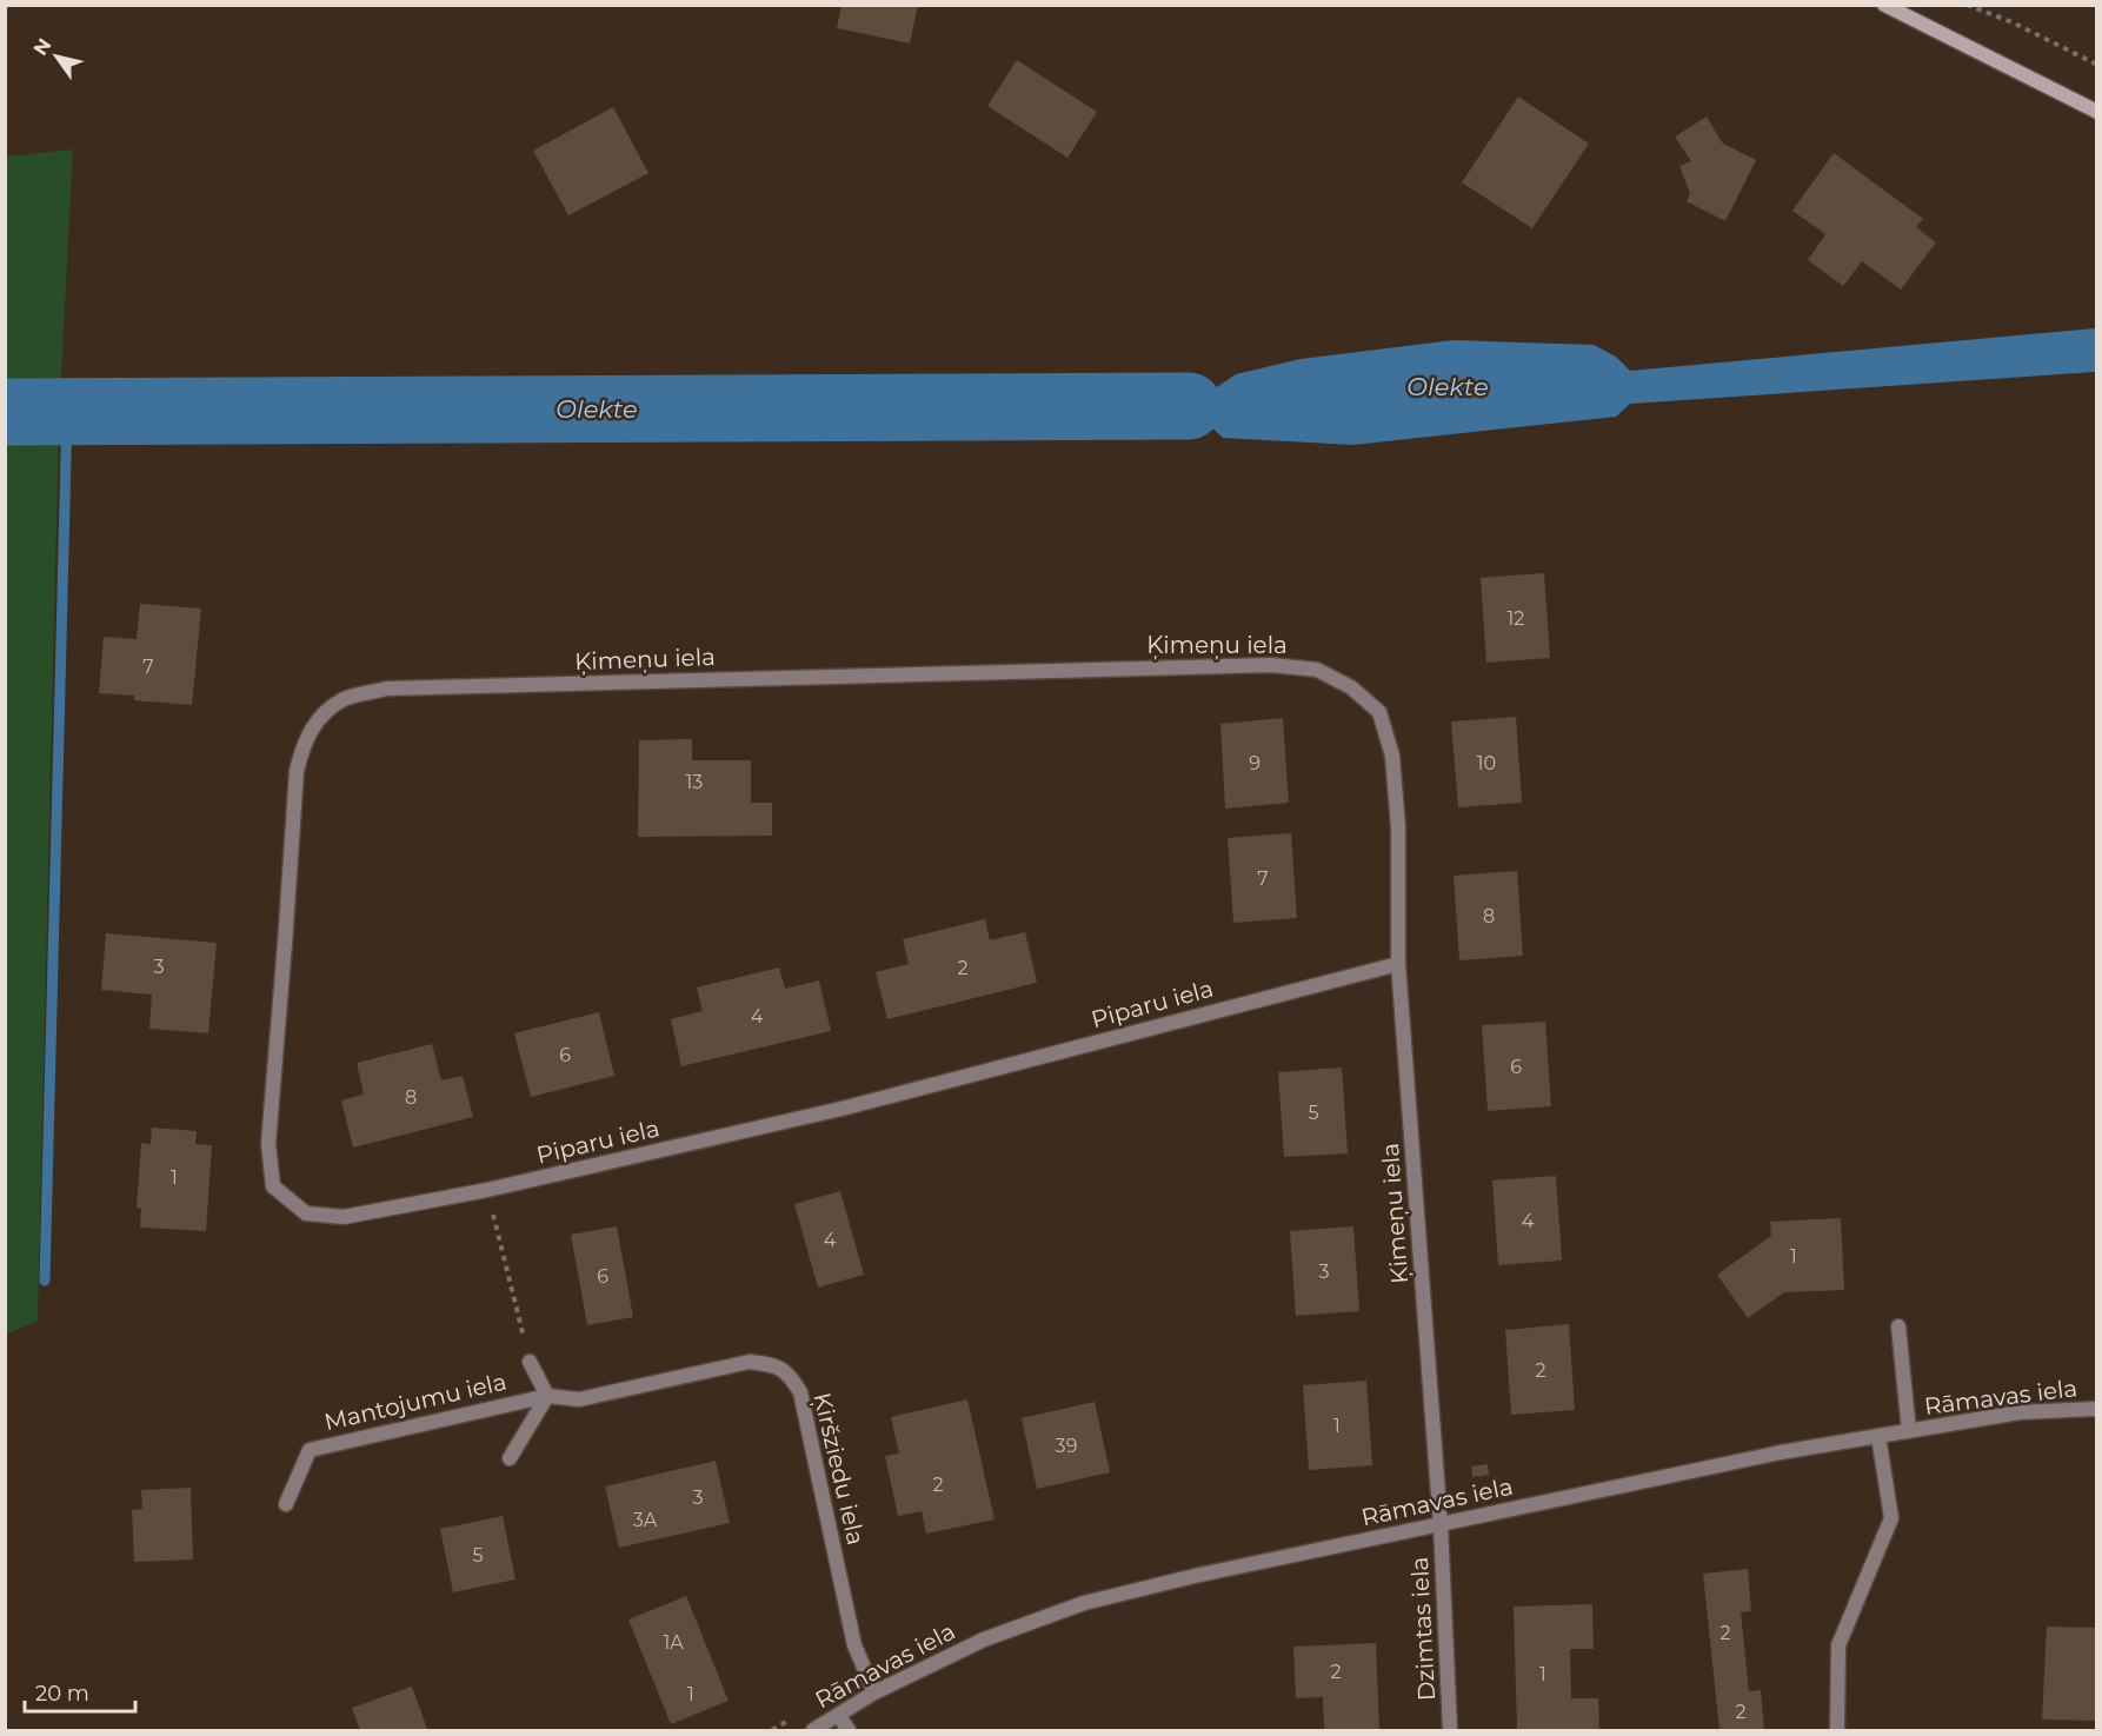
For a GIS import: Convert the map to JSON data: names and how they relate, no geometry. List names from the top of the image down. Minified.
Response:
{"streets":{"street":["Ķimeņu iela","Piparu iela","Rāmavas iela","Mantojumu iela","Ķiršziedu iela","Dzimtas iela"]},"crossings":[["Ķimeņu iela","Piparu iela"],["Ķimeņu iela","Rāmavas iela"],["Ķimeņu iela","Dzimtas iela"],["Rāmavas iela","Ķiršziedu iela"],["Rāmavas iela","Dzimtas iela"],["Mantojumu iela","Ķiršziedu iela"]],"water":["Olekte"],"house_numbers":["12","7","9","10","13","7","8","3","2","4","6","6","8","5","1","4","4","1","3","6","2","1","39","2","3","3A","5","2","1A","2","1","1","2"],"scale_bar":"20 m","north":"top left"}
